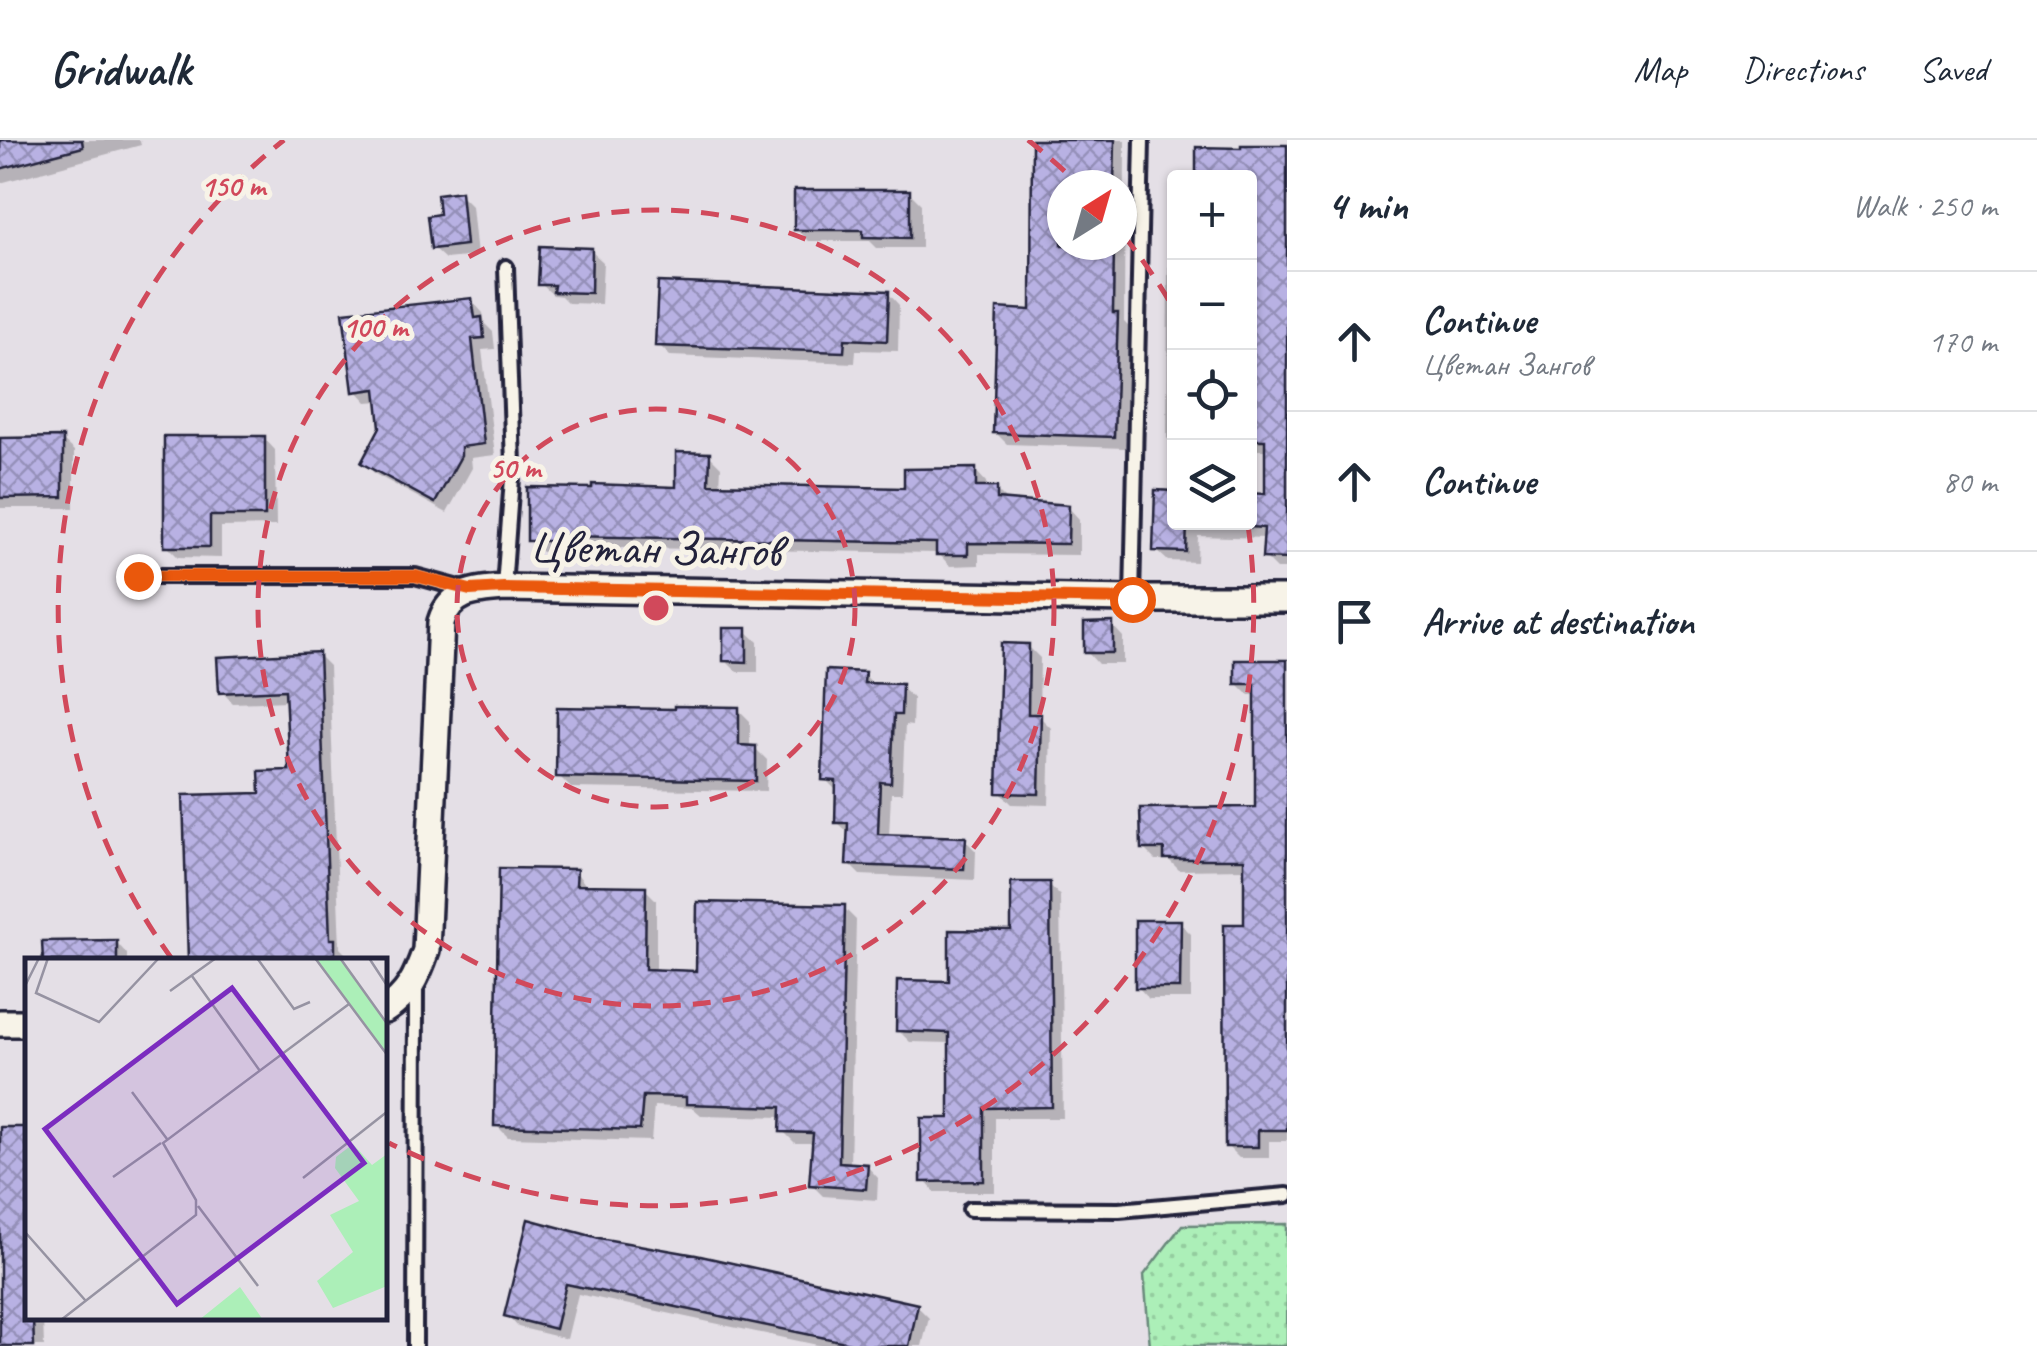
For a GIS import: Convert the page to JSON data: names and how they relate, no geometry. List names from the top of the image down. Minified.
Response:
{"streets":{"street":["Цветан Зангов"]},"north":"top right","page":{"header":"Gridwalk","nav":["Map","Directions","Saved"],"heading":["4 min","Walk · 250 m"],"map_buttons":["+","−"],"list":[["Continue","Цветан Зангов","170 m"],["Continue","80 m"],"Arrive at destination"]},"rings":["150 m","100 m","50 m"]}
